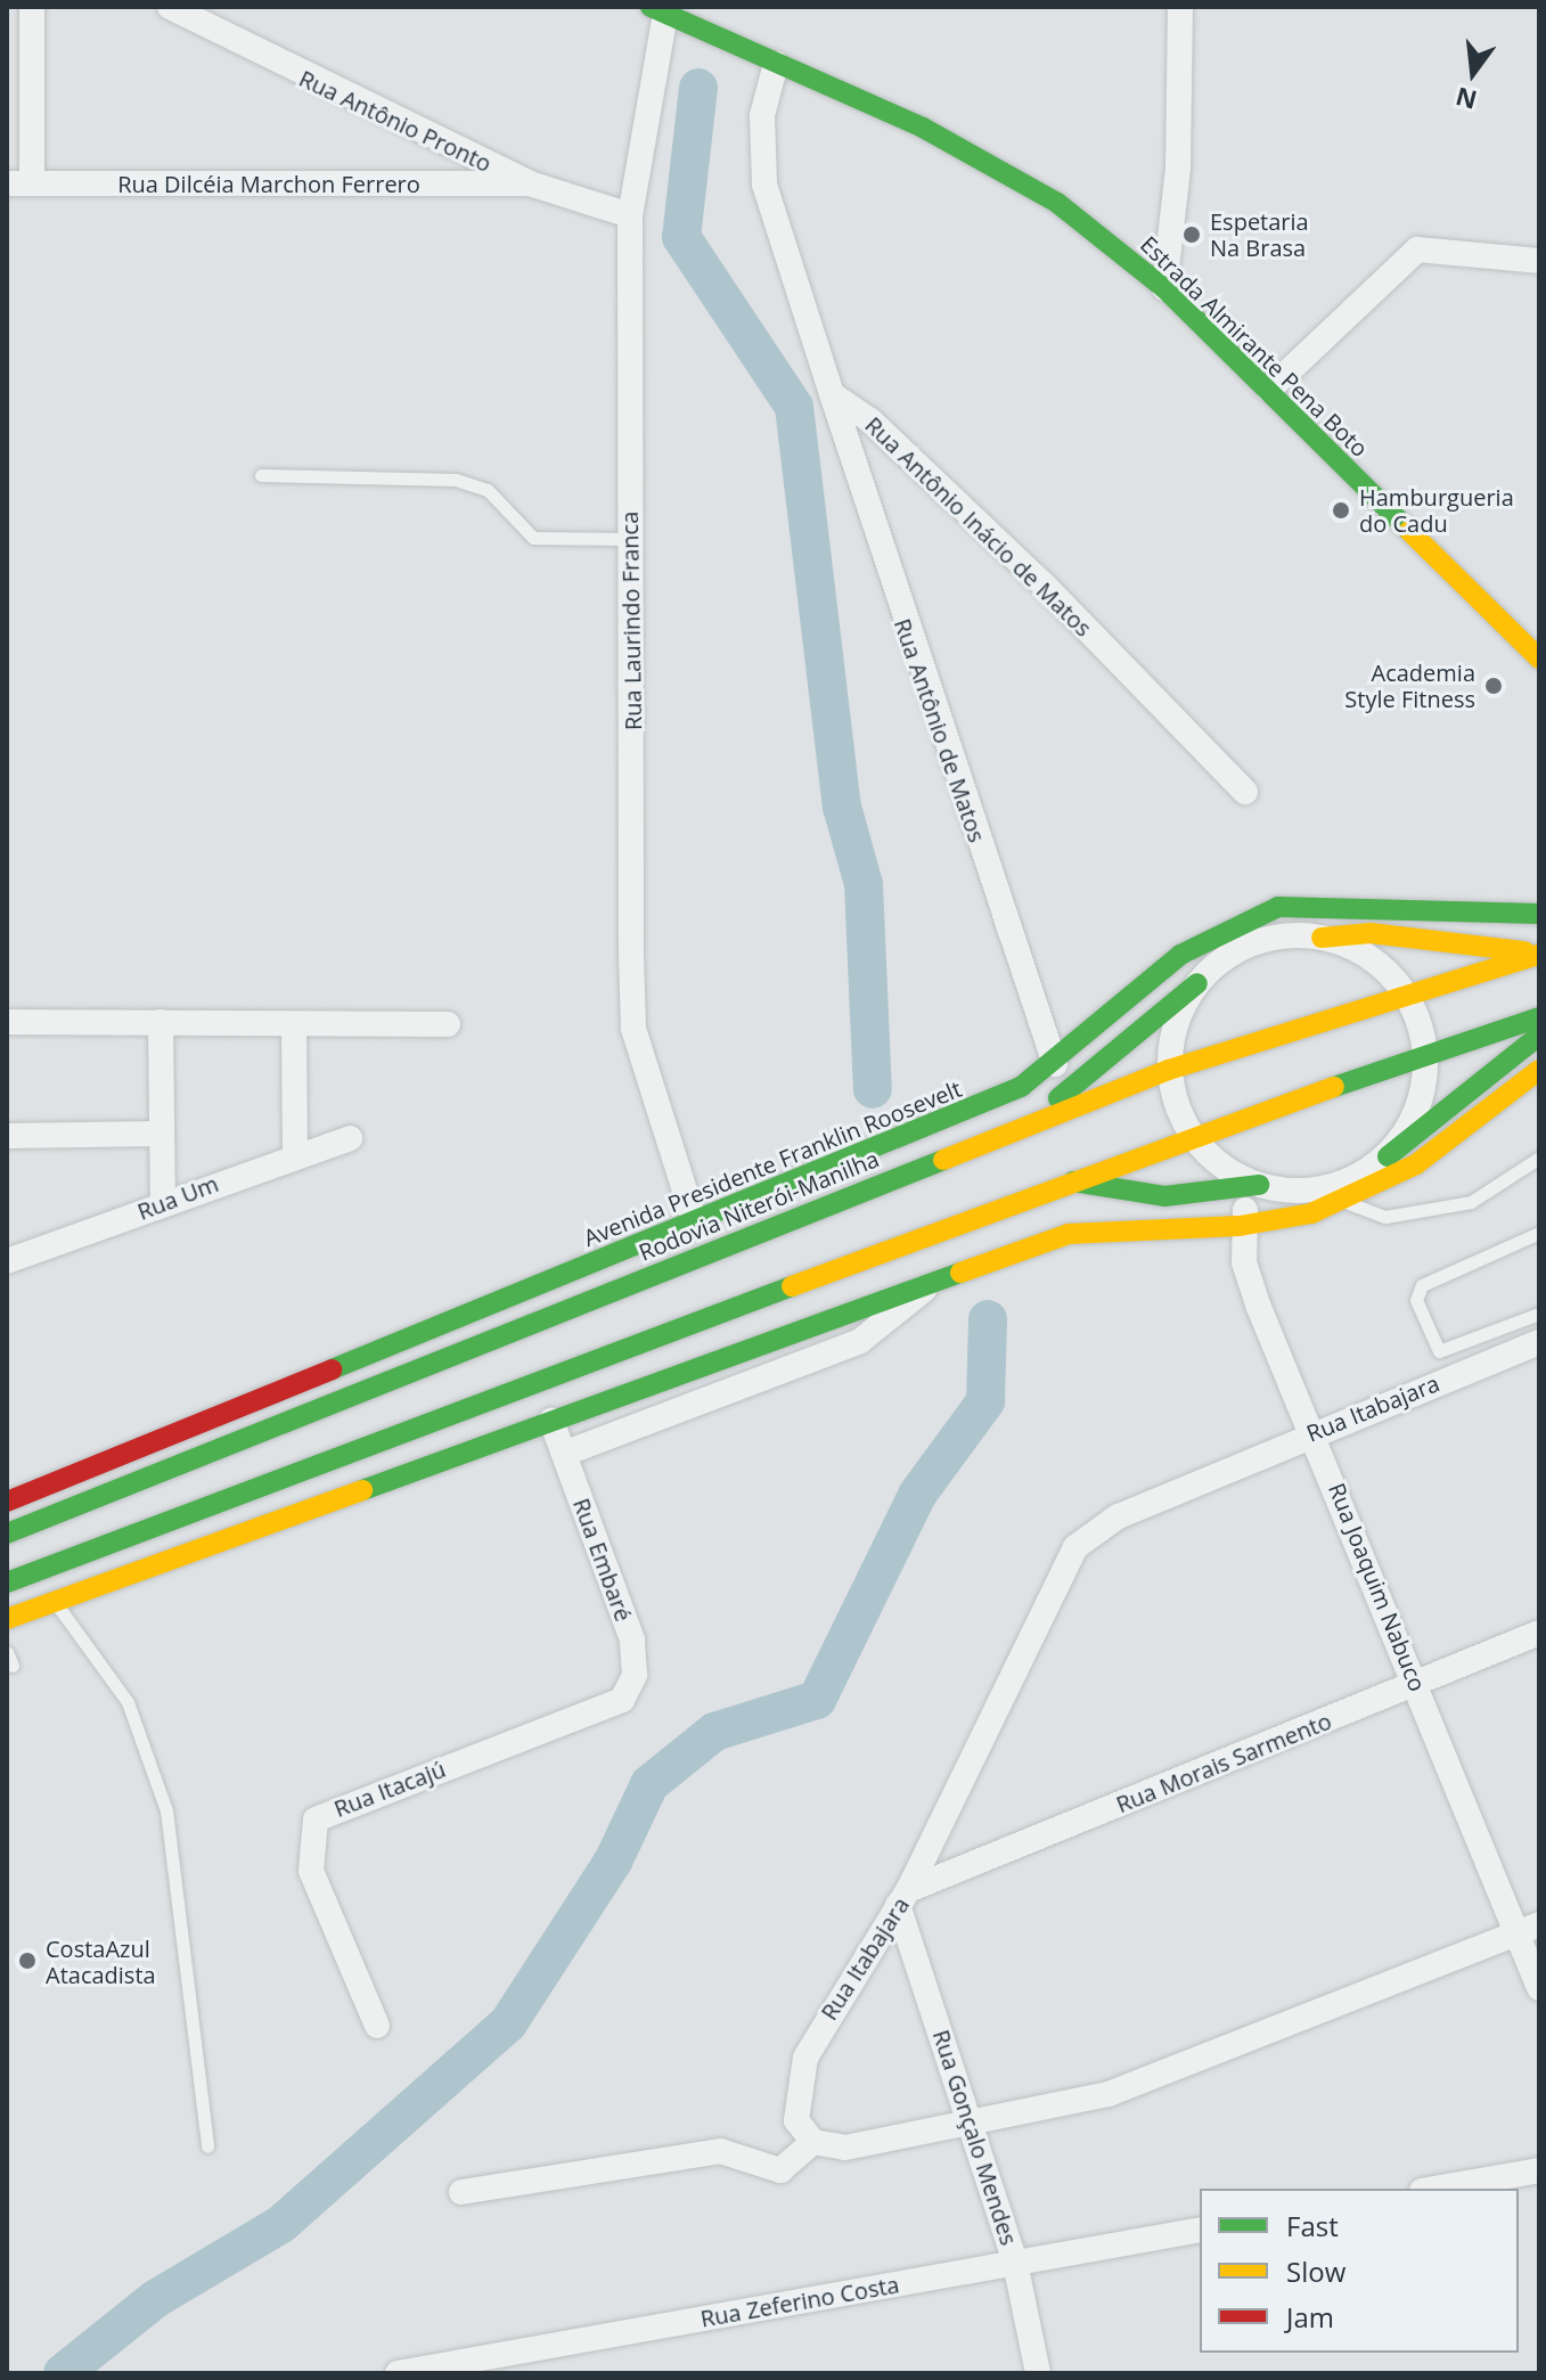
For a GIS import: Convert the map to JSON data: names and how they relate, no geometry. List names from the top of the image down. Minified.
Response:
{"streets":{"main road":["Estrada Almirante Pena Boto","Avenida Presidente Franklin Roosevelt","Rodovia Niterói-Manilha"],"street":["Rua Antônio Pronto","Rua Dilcéia Marchon Ferrero","Rua Antônio Inácio de Matos","Rua Laurindo Franca","Rua Antônio de Matos","Rua Um","Rua Itabajara","Rua Embaré","Rua Joaquim Nabuco","Rua Morais Sarmento","Rua Itacajú","Rua Gonçalo Mendes","Rua Zeferino Costa"]},"crossings":[["Rua Antônio Pronto","Rua Dilcéia Marchon Ferrero"],["Rua Antônio Pronto","Rua Laurindo Franca"],["Estrada Almirante Pena Boto","Rua Laurindo Franca"],["Rua Antônio Inácio de Matos","Rua Antônio de Matos"],["Rua Laurindo Franca","Avenida Presidente Franklin Roosevelt"],["Rua Antônio de Matos","Avenida Presidente Franklin Roosevelt"],["Rua Itabajara","Rua Joaquim Nabuco"],["Rua Itabajara","Rua Morais Sarmento"],["Rua Itabajara","Rua Gonçalo Mendes"],["Rua Embaré","Rua Itacajú"],["Rua Joaquim Nabuco","Rua Morais Sarmento"],["Rua Morais Sarmento","Rua Gonçalo Mendes"],["Rua Gonçalo Mendes","Rua Zeferino Costa"]],"places":["Espetaria Na Brasa","Hamburgueria do Cadu","Academia Style Fitness","CostaAzul Atacadista"],"legend":["Fast","Slow","Jam"],"north":"bottom"}
